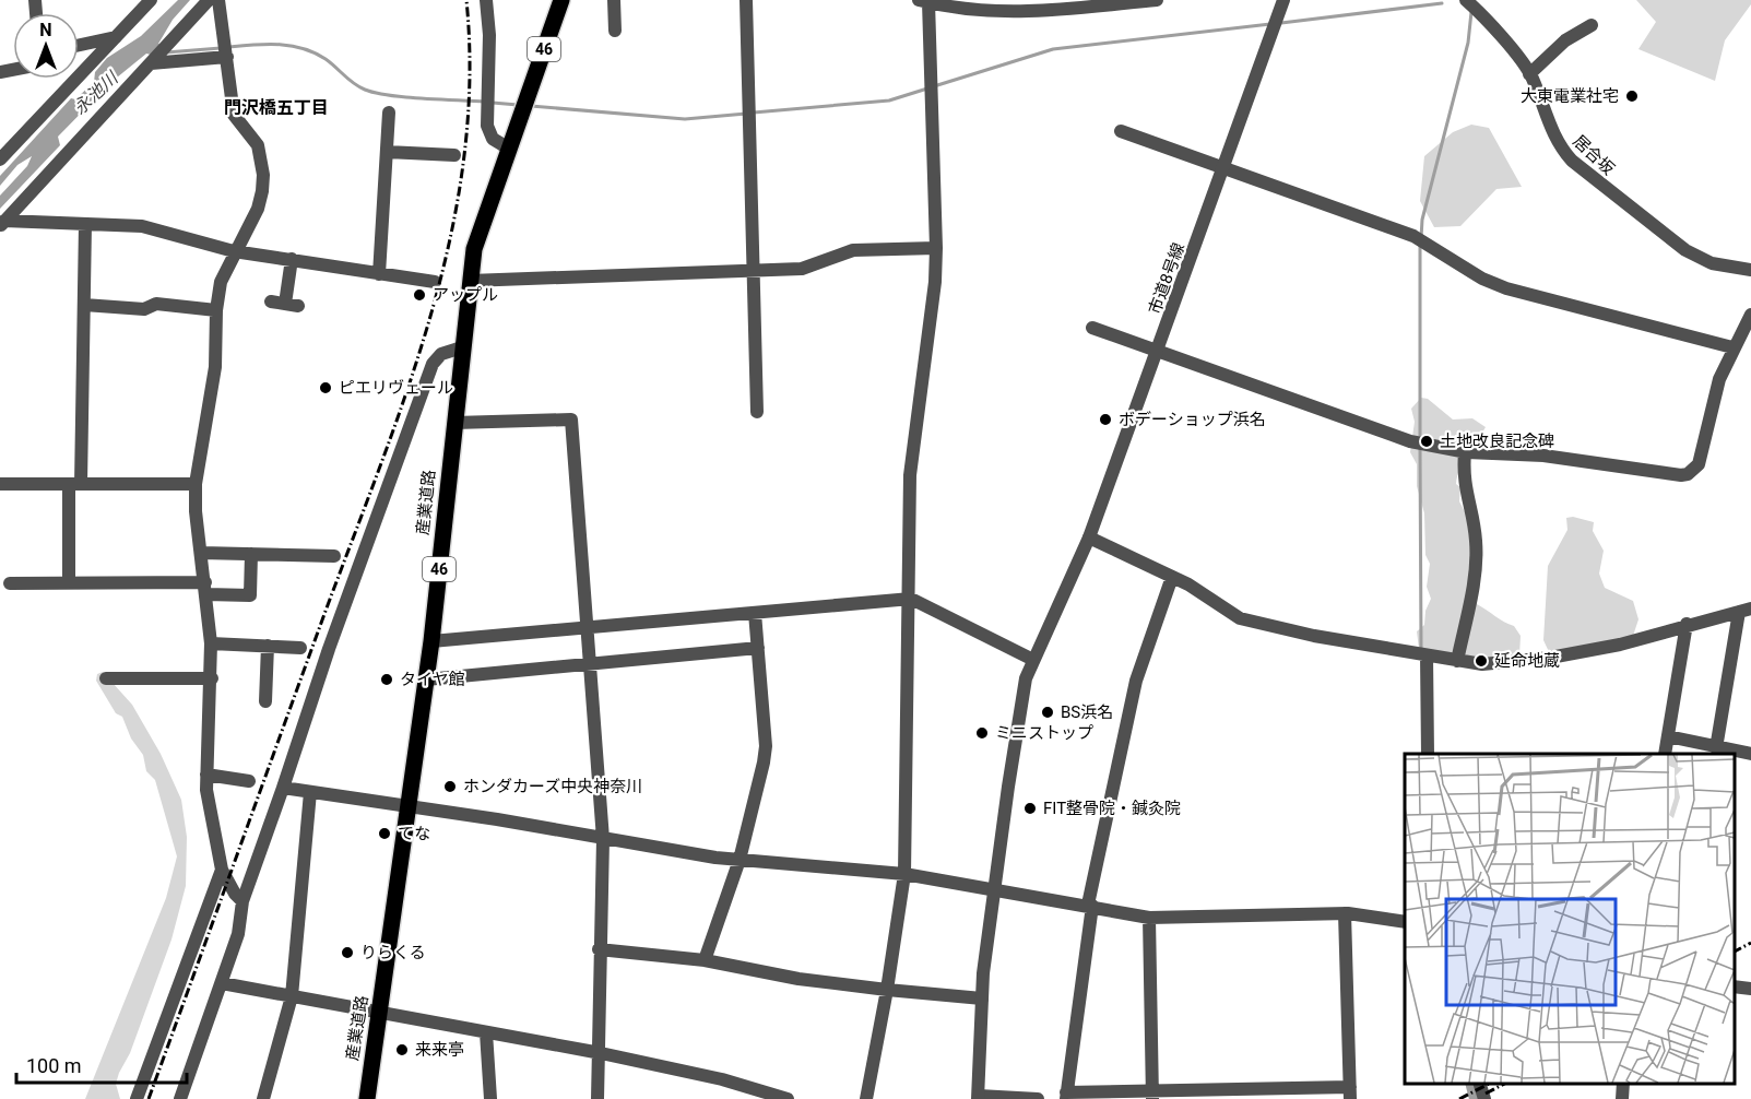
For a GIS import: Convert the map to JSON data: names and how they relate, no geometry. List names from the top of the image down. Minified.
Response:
{"streets":{"main road":["46","産業道路"],"street":["居合坂","市道8号線"]},"districts":["門沢橋五丁目"],"water":["永池川"],"places":["大東電業社宅","アップル","ピエリヴェール","ボデーショップ浜名","土地改良記念碑","延命地蔵","タイヤ館","BS浜名","ミニストップ","ホンダカーズ中央神奈川","FIT整骨院・鍼灸院","てな","りらくる","来来亭"],"scale_bar":"100 m","north":"top"}
